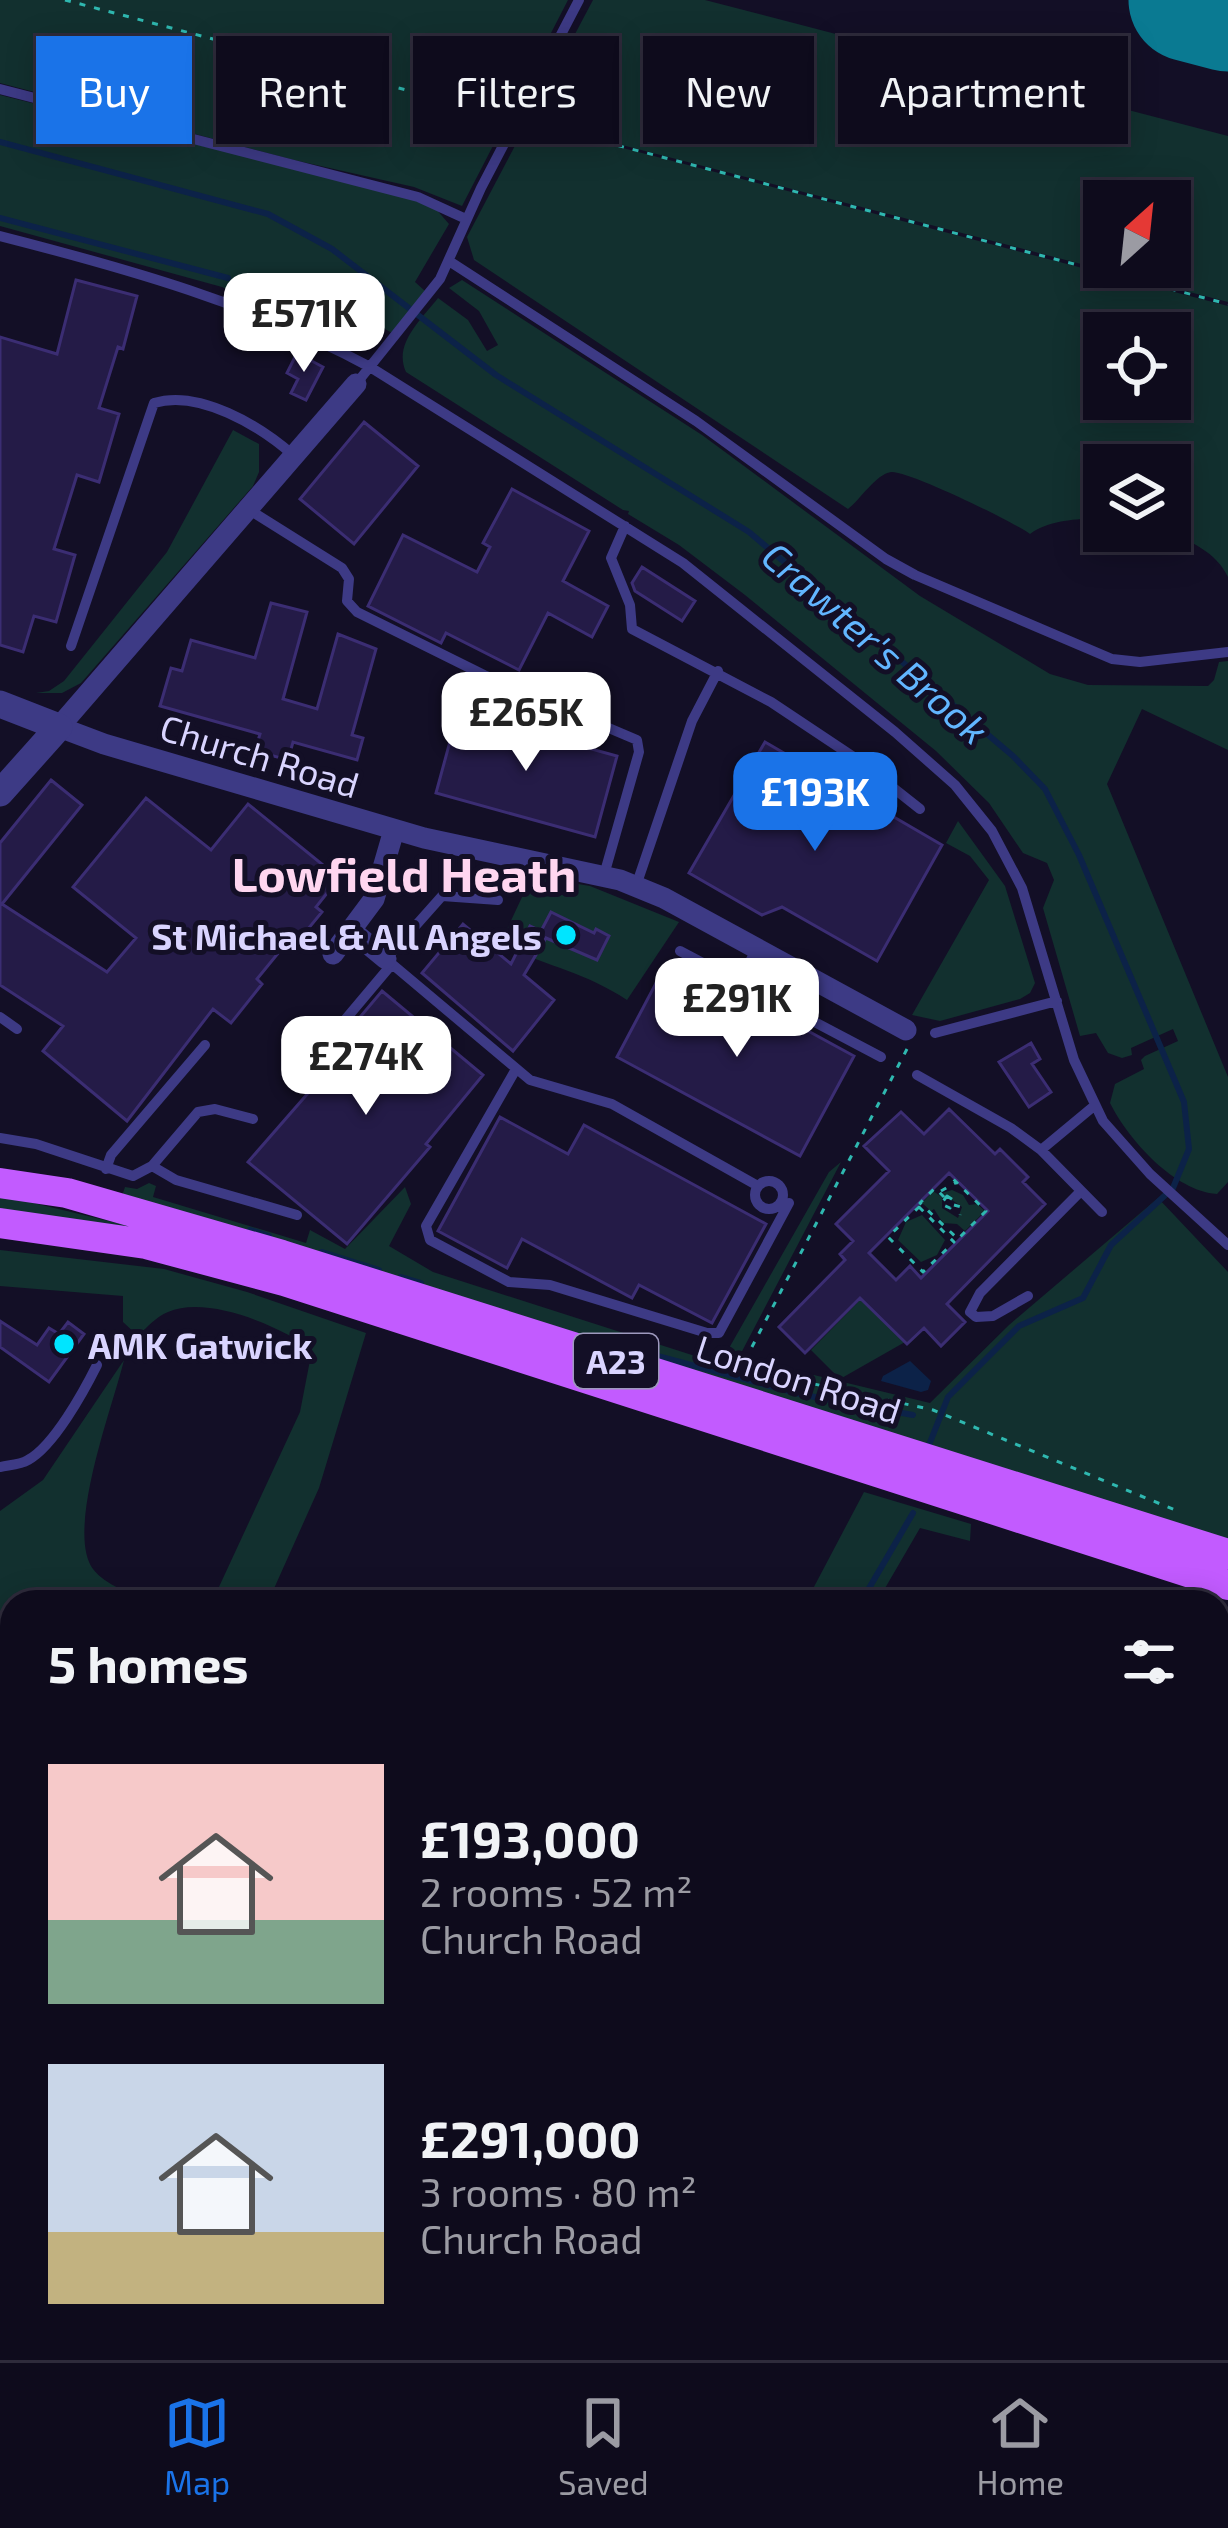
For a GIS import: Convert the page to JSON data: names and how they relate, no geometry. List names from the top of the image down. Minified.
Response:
{"streets":{"main road":["A23","London Road"],"street":["Church Road"]},"districts":["Lowfield Heath"],"water":["Crawter's Brook"],"places":["St Michael & All Angels","AMK Gatwick"],"north":"top right","page":{"chip":["Buy","Rent","Filters","New","Apartment"],"price":["£571K","£265K","£193K","£291K","£274K"],"heading":"5 homes","list":[{"name":"£193,000","note":"2 rooms · 52 m² · Church Road"},{"name":"£291,000","note":"3 rooms · 80 m² · Church Road"}],"tabs":["Map","Saved","Home"]}}
